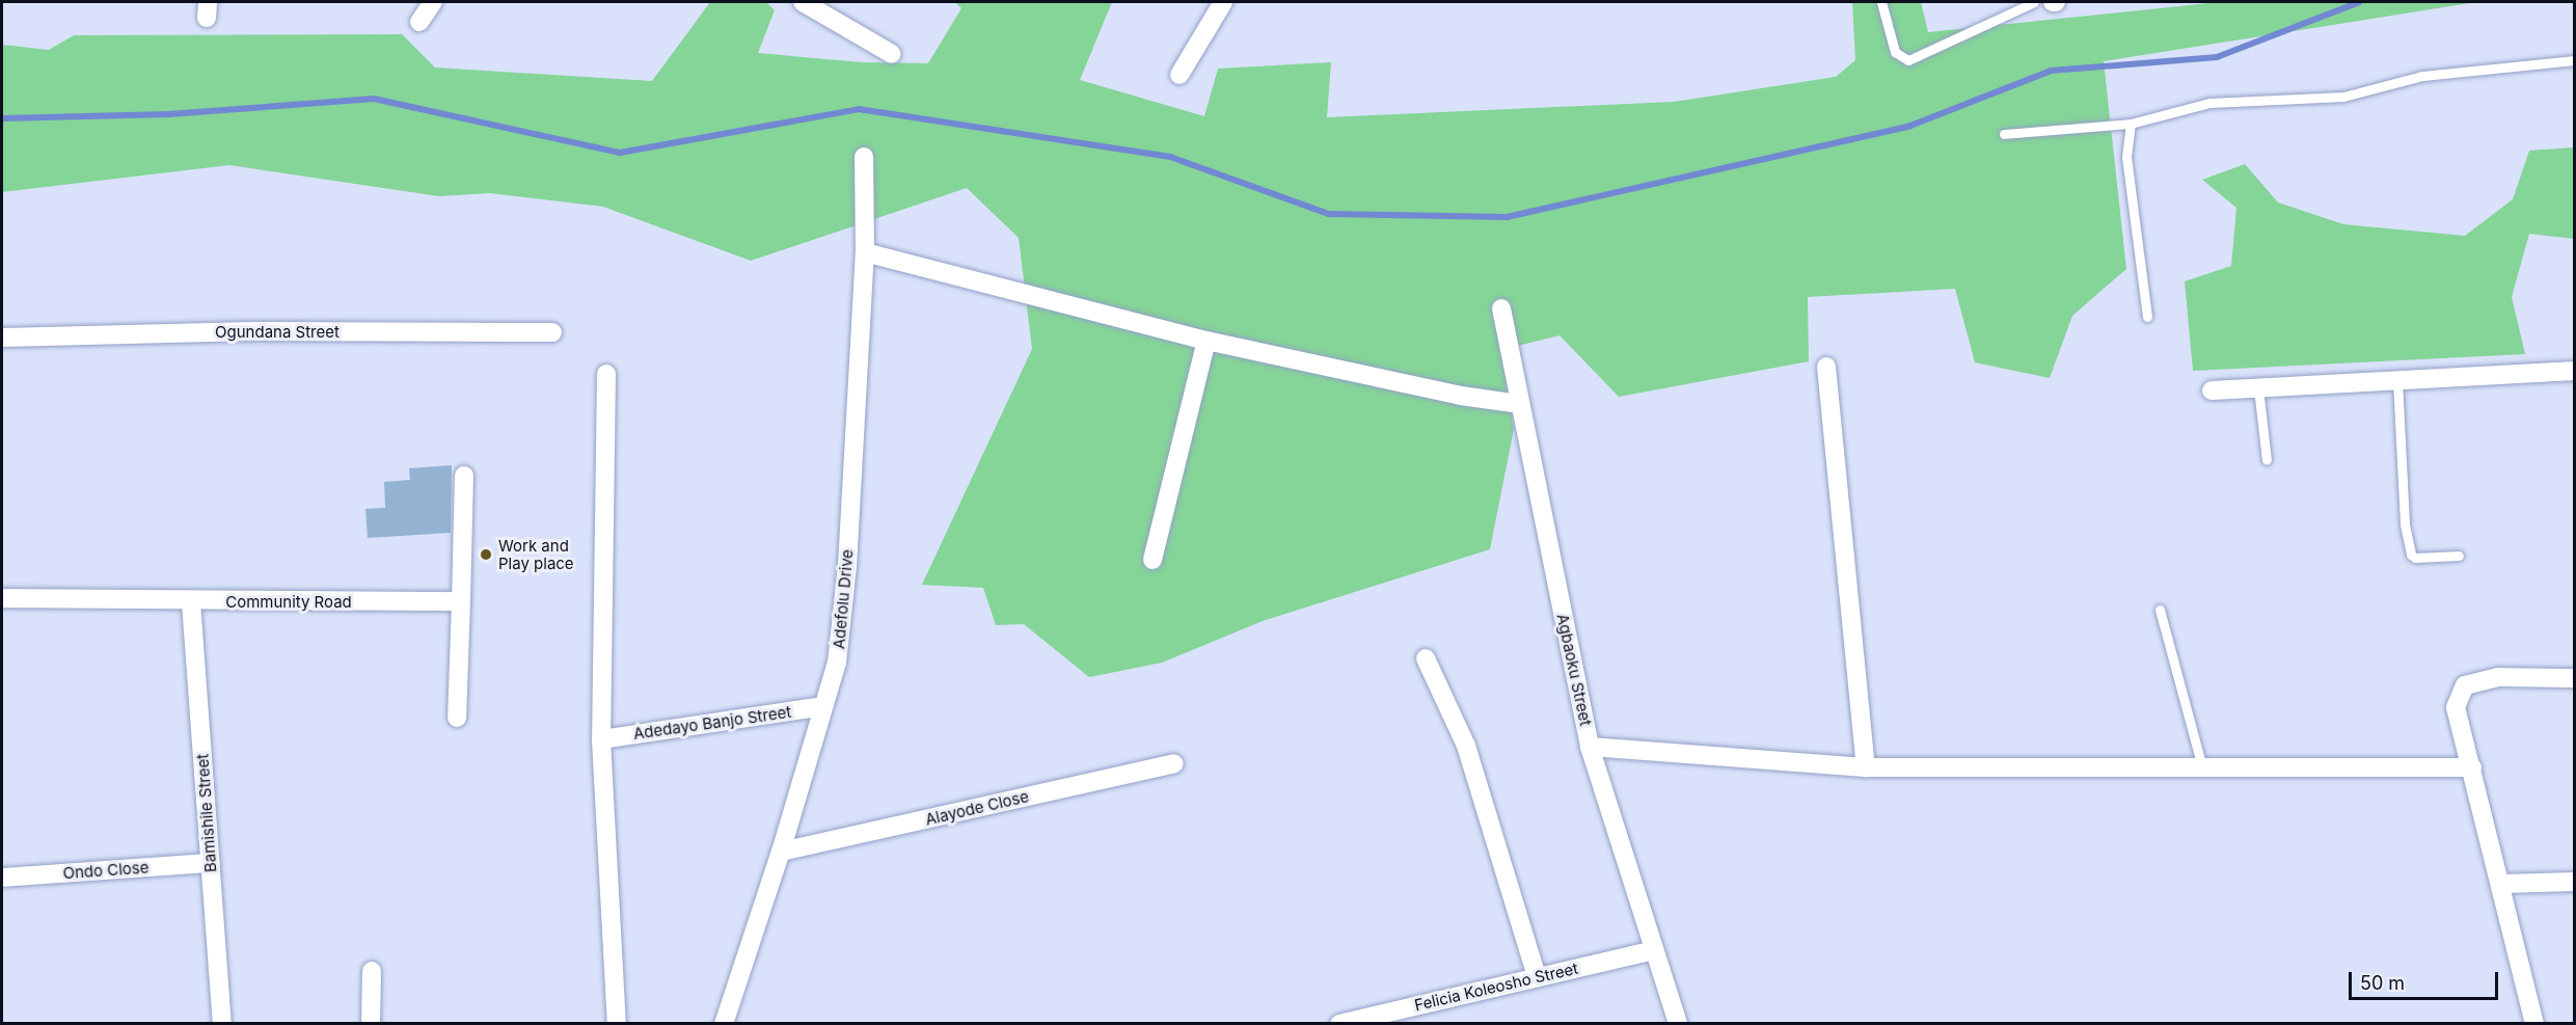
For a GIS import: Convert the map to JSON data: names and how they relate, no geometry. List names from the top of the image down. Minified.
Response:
{"streets":{"street":["Ogundana Street","Adefolu Drive","Community Road","Agbaoku Street","Adedayo Banjo Street","Alayode Close","Bamishile Street","Ondo Close","Felicia Koleosho Street"]},"crossings":[["Adefolu Drive","Adedayo Banjo Street"],["Adefolu Drive","Alayode Close"],["Community Road","Bamishile Street"],["Agbaoku Street","Felicia Koleosho Street"],["Bamishile Street","Ondo Close"]],"places":["Work and Play place"],"scale_bar":"50 m"}
